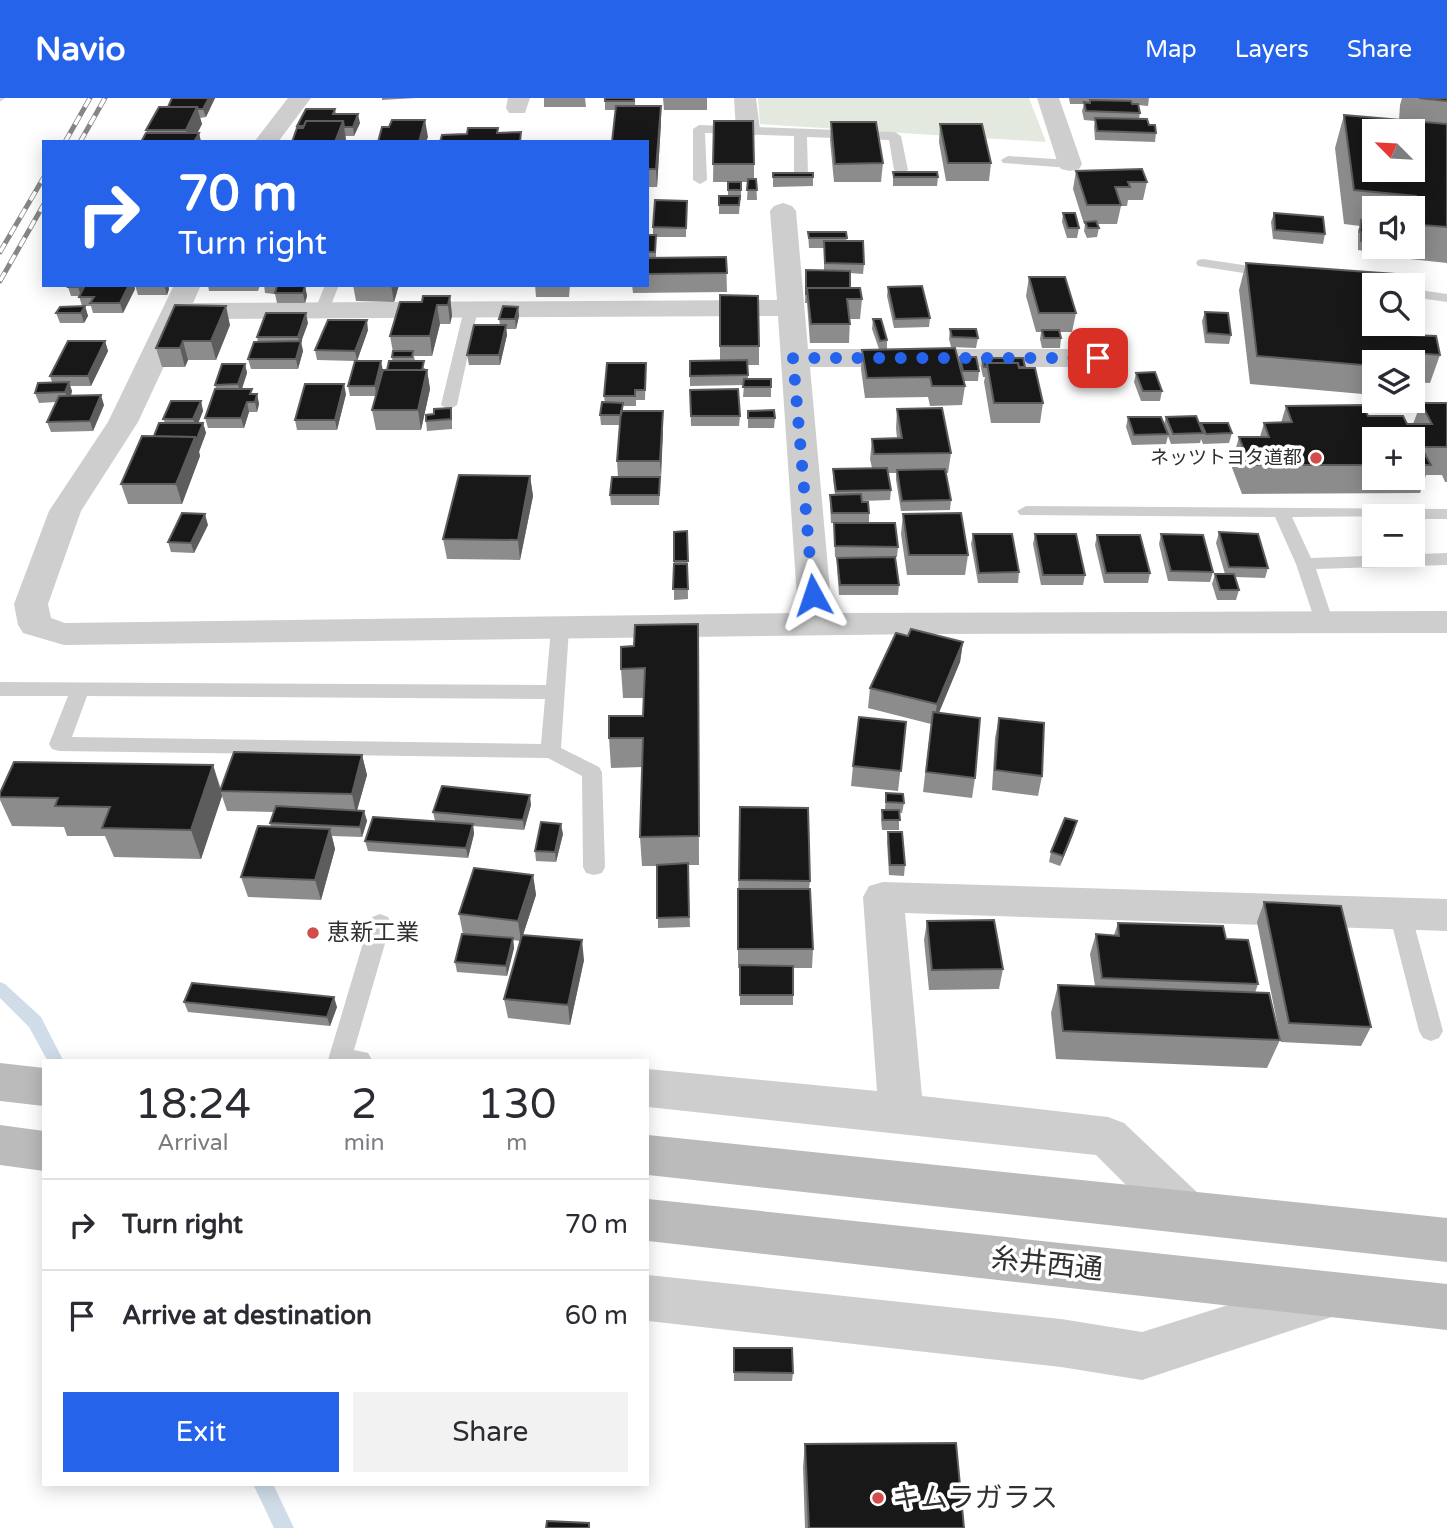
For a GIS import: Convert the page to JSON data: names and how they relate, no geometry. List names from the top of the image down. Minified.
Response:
{"streets":{"street":["糸井西通"]},"places":["ネッツトヨタ道都","恵新工業","キムラガラス"],"north":"top left","page":{"header":"Navio","nav":["Map","Layers","Share"],"map_buttons":["+","−"],"turn":["70 m","Turn right"],"eta":["18:24","Arrival","2","min","130","m"],"list":[{"name":"Turn right","value":"70 m"},{"name":"Arrive at destination","value":"60 m"}],"buttons":["Exit","Share"]}}
